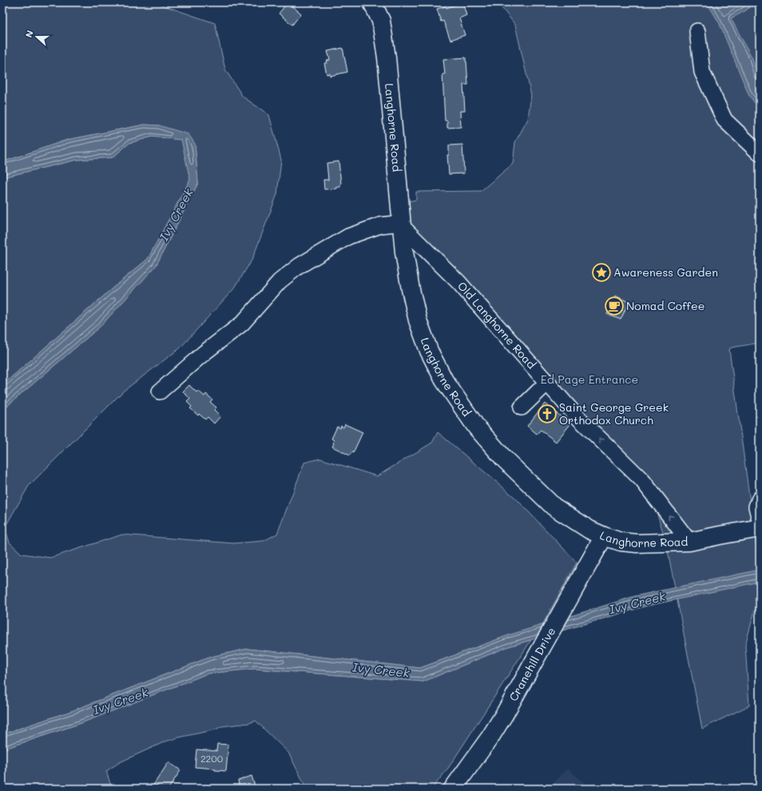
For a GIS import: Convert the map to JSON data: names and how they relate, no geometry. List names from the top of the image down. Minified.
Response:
{"streets":{"main road":["Langhorne Road","Cranehill Drive"],"street":["Old Langhorne Road"]},"crossings":[["Langhorne Road","Old Langhorne Road"],["Langhorne Road","Cranehill Drive"]],"one_way":["Old Langhorne Road"],"water":["Ivy Creek"],"parks":["Ed Page Entrance"],"places":{"place":["Awareness Garden"],"cafe":["Nomad Coffee"],"church":["Saint George Greek Orthodox Church"]},"house_numbers":["2200"],"north":"left"}
